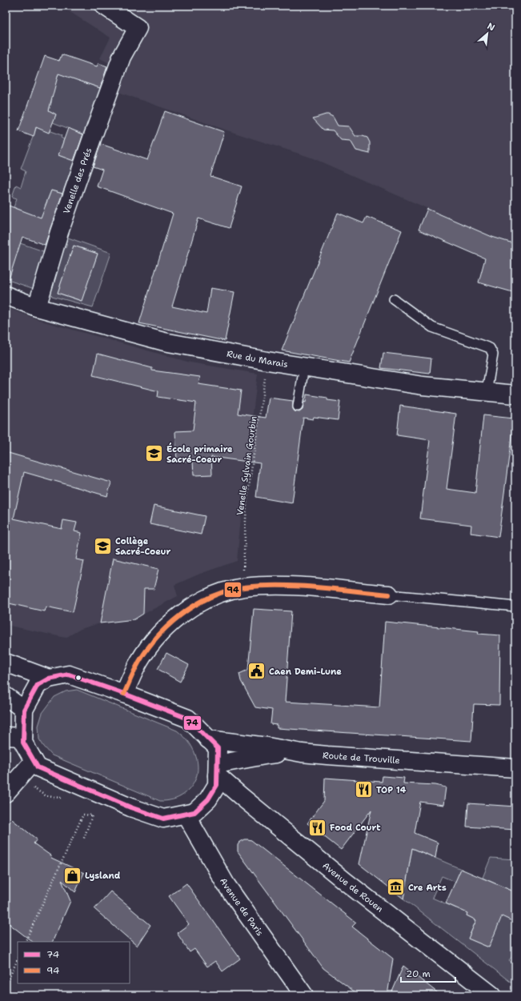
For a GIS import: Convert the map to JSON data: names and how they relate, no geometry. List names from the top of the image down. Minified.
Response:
{"streets":{"main road":["Venelle des Prés","Rue du Marais","Route de Trouville","Avenue de Rouen","Avenue de Paris"],"path":["Venelle Sylvain Gourbin"]},"crossings":[["Venelle des Prés","Rue du Marais"]],"places":{"school or university":["École primaire Sacré-Coeur","Collège Sacré-Coeur"],"public building":["Caen Demi-Lune"],"restaurant":["TOP 14","Food Court"],"shop":["Lysland"],"museum":["Cre Arts"]},"lines":["transit line 94","transit line 74"],"legend":["74","94"],"scale_bar":"20 m","north":"top right"}
